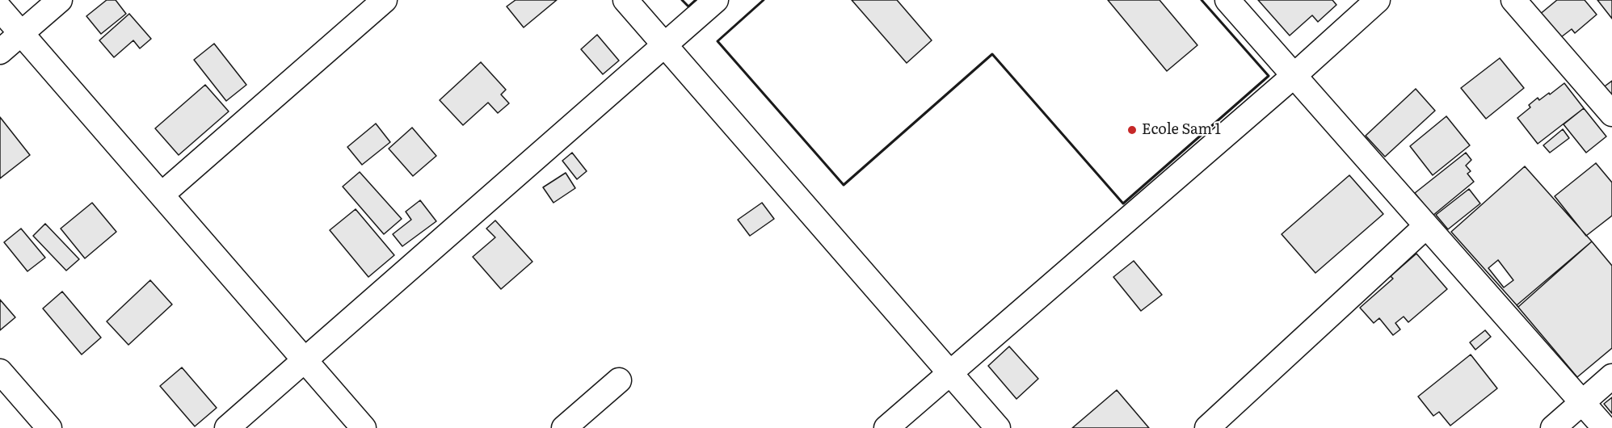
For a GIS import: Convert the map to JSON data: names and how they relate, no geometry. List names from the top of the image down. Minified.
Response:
{"places":["Ecole Sam 1"]}
